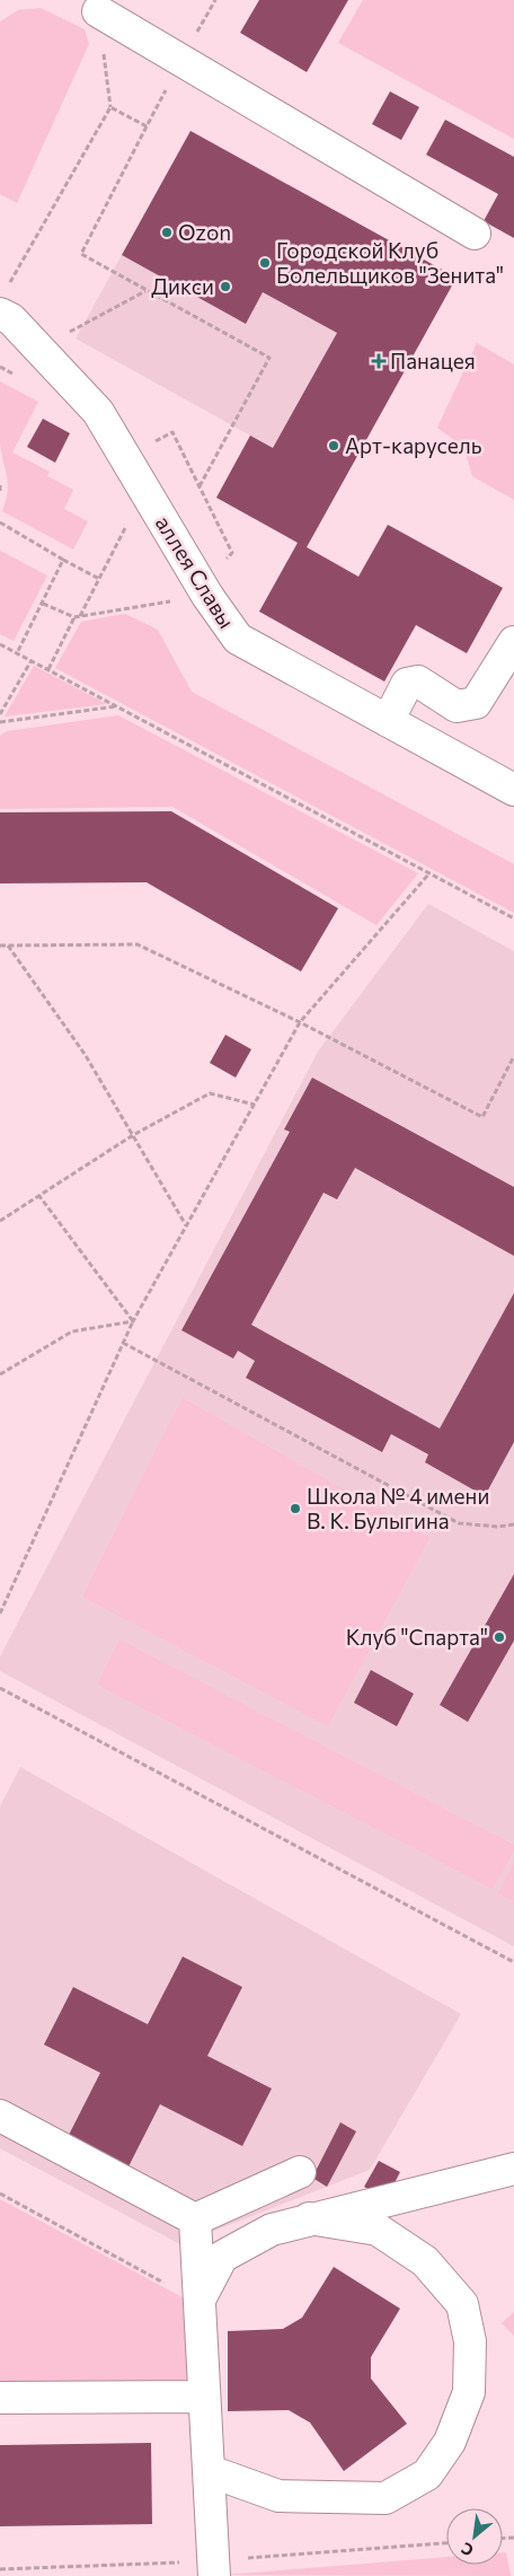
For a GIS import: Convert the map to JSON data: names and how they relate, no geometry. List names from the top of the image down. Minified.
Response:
{"streets":{"street":["аллея Славы"]},"places":{"other":["Ozon","Городской Клуб Болельщиков \"Зенита\"","Дикси","Арт-карусель","Школа № 4 имени В. К. Булыгина","Клуб \"Спарта\""],"health":["Панацея"]},"north":"bottom left"}
